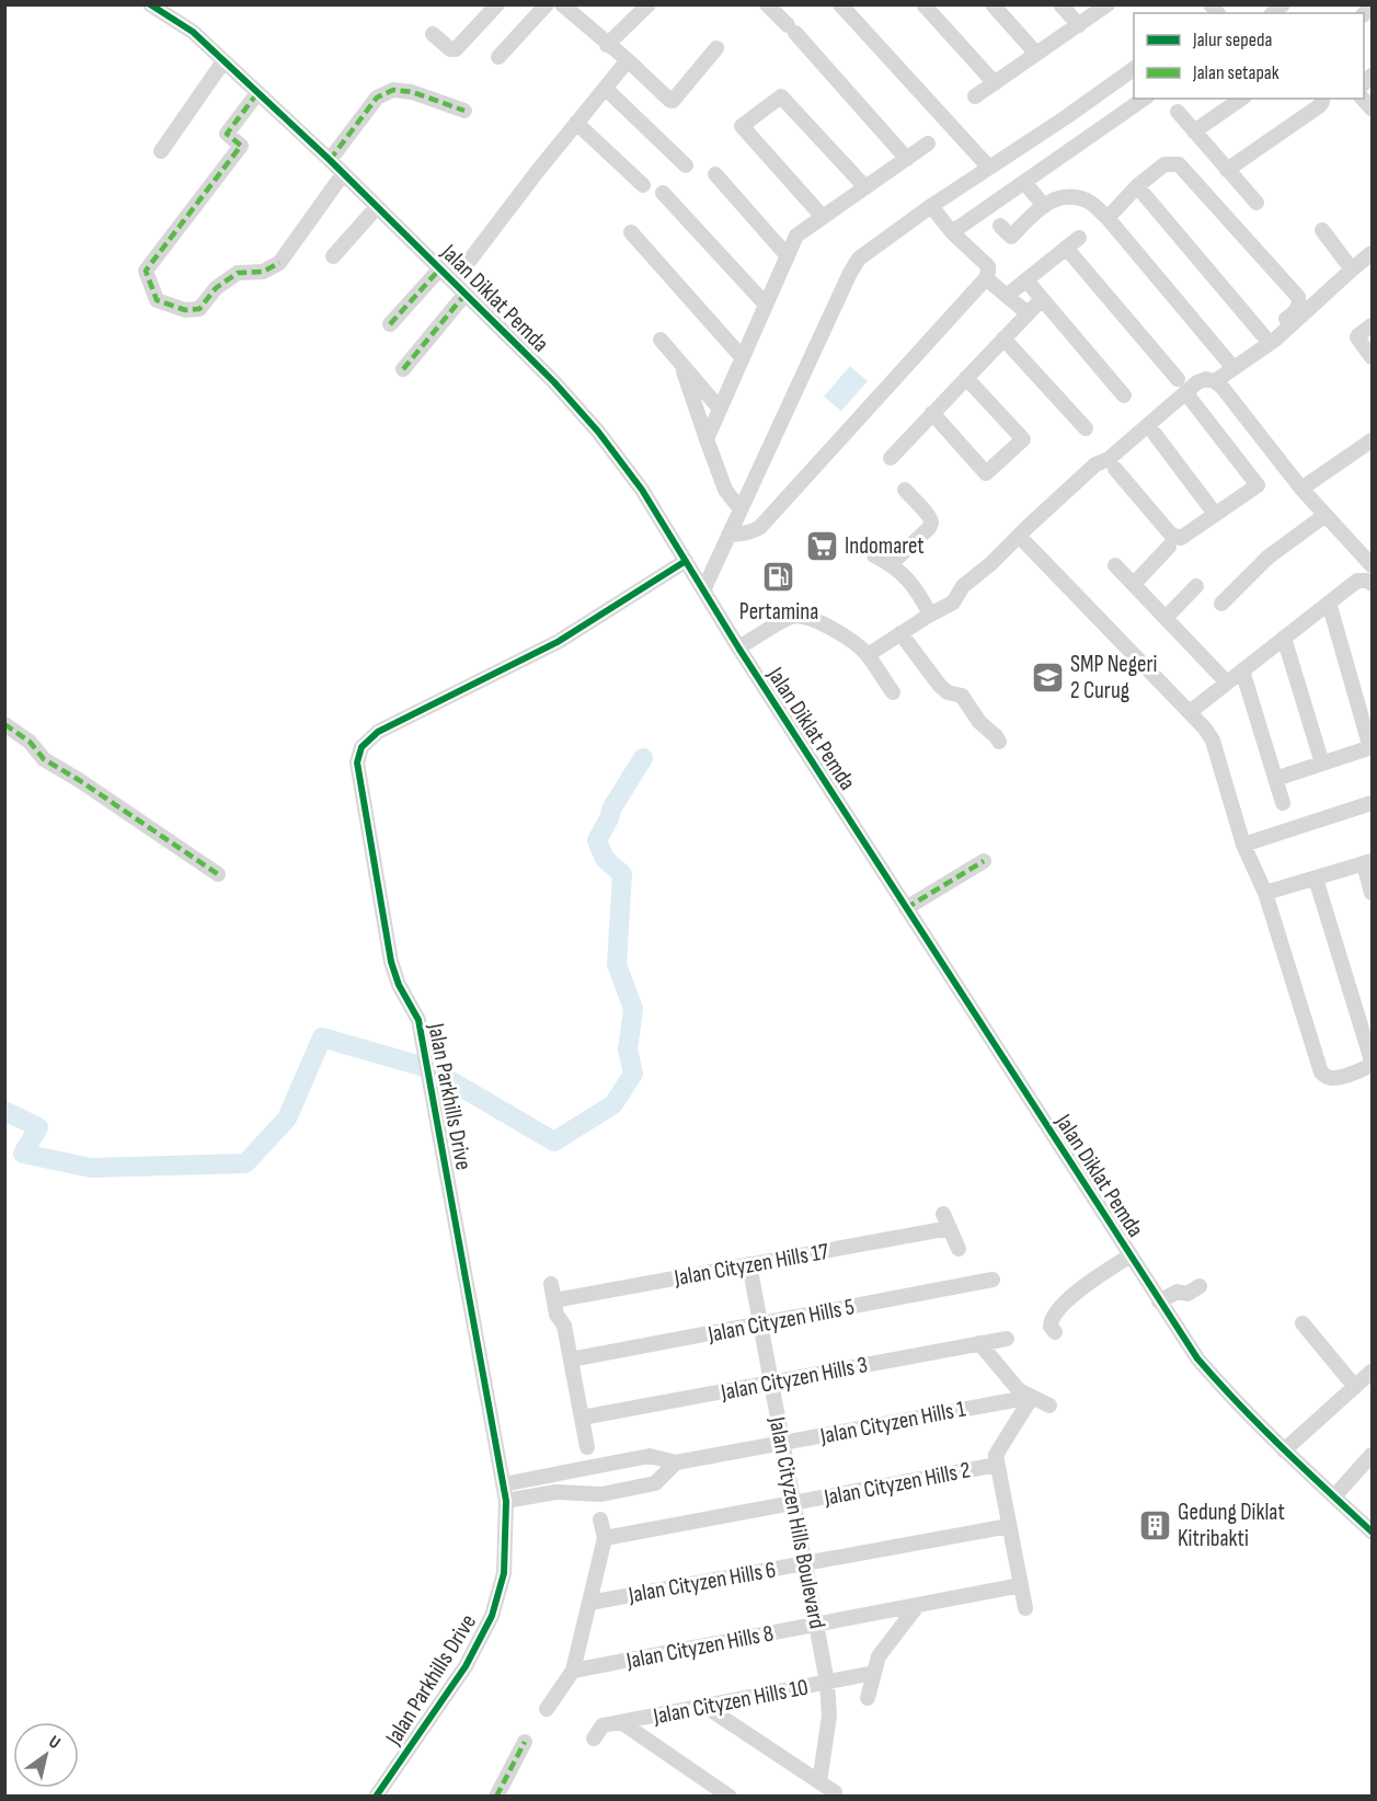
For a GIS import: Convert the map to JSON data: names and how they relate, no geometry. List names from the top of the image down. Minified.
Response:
{"streets":{"street":["Jalan Diklat Pemda","Jalan Parkhills Drive","Jalan Cityzen Hills 17","Jalan Cityzen Hills 5","Jalan Cityzen Hills 3","Jalan Cityzen Hills 1","Jalan Cityzen Hills 2","Jalan Cityzen Hills Boulevard","Jalan Cityzen Hills 6","Jalan Cityzen Hills 8","Jalan Cityzen Hills 10"]},"crossings":[["Jalan Diklat Pemda","Jalan Parkhills Drive"],["Jalan Cityzen Hills 17","Jalan Cityzen Hills Boulevard"],["Jalan Cityzen Hills 5","Jalan Cityzen Hills Boulevard"],["Jalan Cityzen Hills 3","Jalan Cityzen Hills Boulevard"],["Jalan Cityzen Hills 1","Jalan Cityzen Hills Boulevard"],["Jalan Cityzen Hills 2","Jalan Cityzen Hills Boulevard"],["Jalan Cityzen Hills Boulevard","Jalan Cityzen Hills 6"],["Jalan Cityzen Hills Boulevard","Jalan Cityzen Hills 8"],["Jalan Cityzen Hills Boulevard","Jalan Cityzen Hills 10"]],"places":{"supermarket":["Indomaret"],"fuel station":["Pertamina"],"school or university":["SMP Negeri 2 Curug"],"building":["Gedung Diklat Kitribakti"]},"legend":["Jalur sepeda","Jalan setapak"],"north":"top right"}
